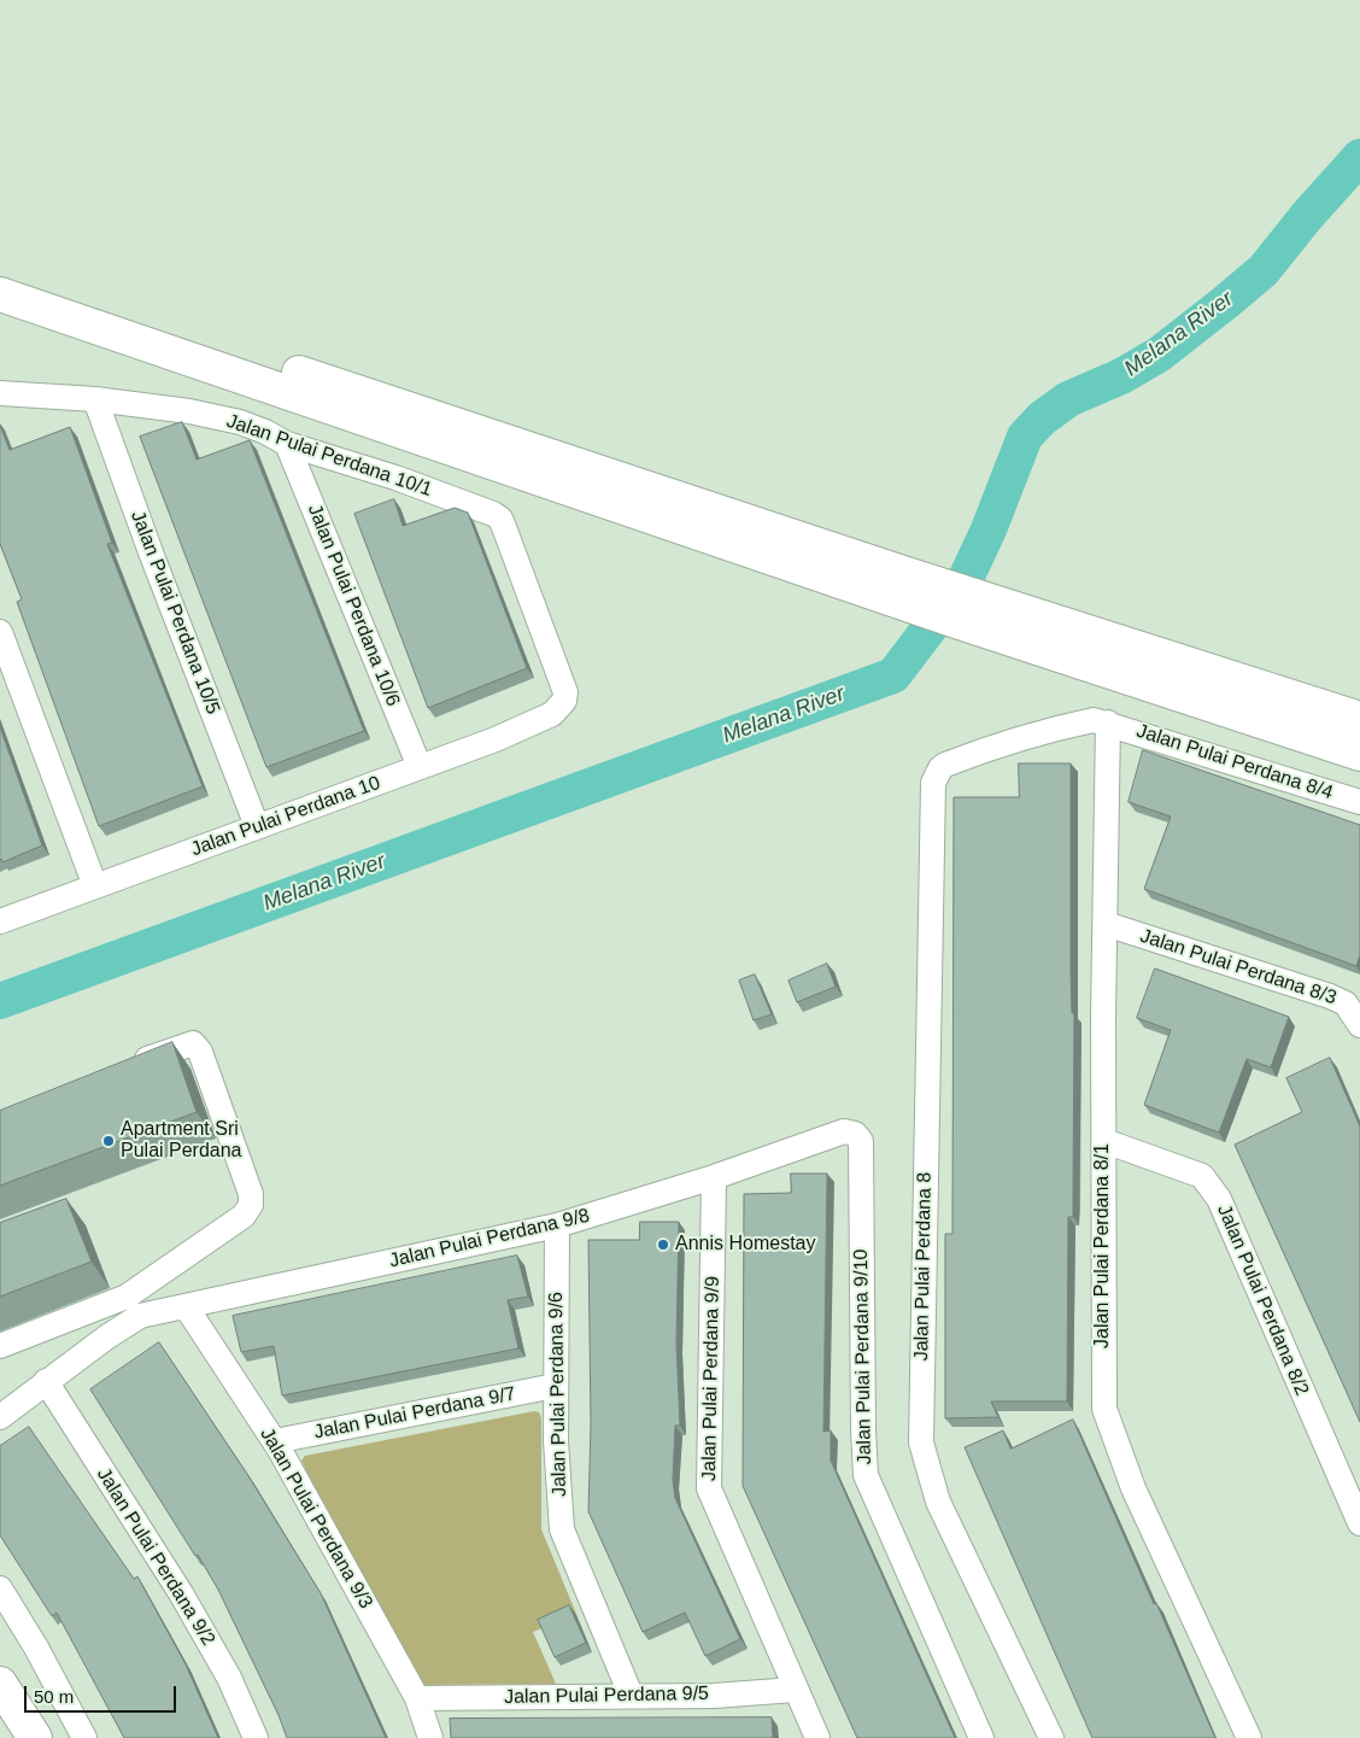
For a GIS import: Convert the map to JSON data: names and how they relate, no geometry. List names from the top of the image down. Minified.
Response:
{"streets":{"street":["Jalan Pulai Perdana 10/1","Jalan Pulai Perdana 10/6","Jalan Pulai Perdana 10/5","Jalan Pulai Perdana 8/4","Jalan Pulai Perdana 10","Jalan Pulai Perdana 8/3","Jalan Pulai Perdana 9/8","Jalan Pulai Perdana 8/1","Jalan Pulai Perdana 8","Jalan Pulai Perdana 8/2","Jalan Pulai Perdana 9/10","Jalan Pulai Perdana 9/9","Jalan Pulai Perdana 9/6","Jalan Pulai Perdana 9/7","Jalan Pulai Perdana 9/3","Jalan Pulai Perdana 9/2","Jalan Pulai Perdana 9/5"]},"crossings":[["Jalan Pulai Perdana 10/1","Jalan Pulai Perdana 10/6"],["Jalan Pulai Perdana 10/1","Jalan Pulai Perdana 10/5"],["Jalan Pulai Perdana 10/1","Jalan Pulai Perdana 10"],["Jalan Pulai Perdana 10/6","Jalan Pulai Perdana 10"],["Jalan Pulai Perdana 10/5","Jalan Pulai Perdana 10"],["Jalan Pulai Perdana 8/4","Jalan Pulai Perdana 8/1"],["Jalan Pulai Perdana 8/4","Jalan Pulai Perdana 8"],["Jalan Pulai Perdana 8/3","Jalan Pulai Perdana 8/1"],["Jalan Pulai Perdana 9/8","Jalan Pulai Perdana 9/10"],["Jalan Pulai Perdana 9/8","Jalan Pulai Perdana 9/9"],["Jalan Pulai Perdana 9/8","Jalan Pulai Perdana 9/6"],["Jalan Pulai Perdana 9/8","Jalan Pulai Perdana 9/3"],["Jalan Pulai Perdana 8/1","Jalan Pulai Perdana 8/2"],["Jalan Pulai Perdana 9/9","Jalan Pulai Perdana 9/5"],["Jalan Pulai Perdana 9/6","Jalan Pulai Perdana 9/7"],["Jalan Pulai Perdana 9/6","Jalan Pulai Perdana 9/5"],["Jalan Pulai Perdana 9/7","Jalan Pulai Perdana 9/3"],["Jalan Pulai Perdana 9/3","Jalan Pulai Perdana 9/5"]],"water":["Melana River"],"places":["Apartment Sri Pulai Perdana","Annis Homestay"],"scale_bar":"50 m"}
